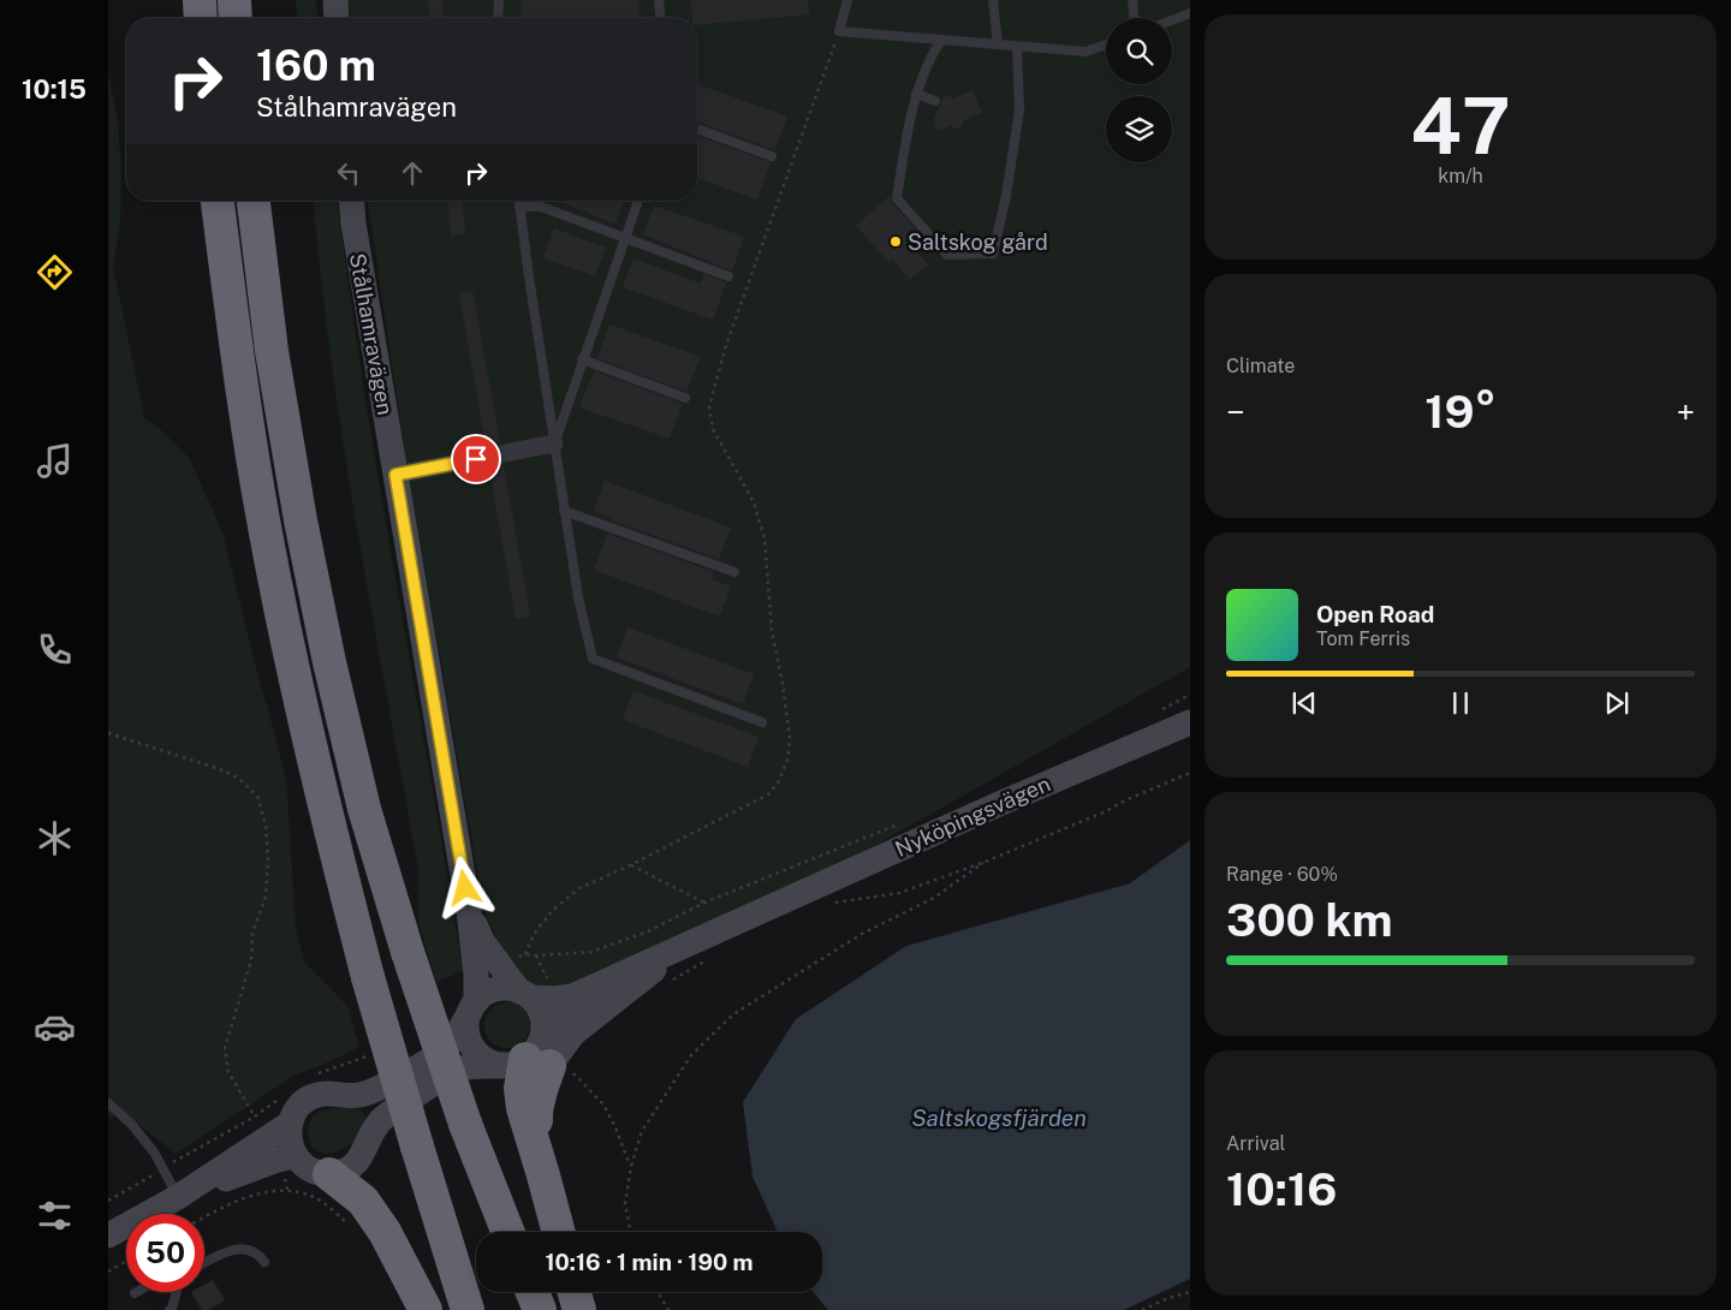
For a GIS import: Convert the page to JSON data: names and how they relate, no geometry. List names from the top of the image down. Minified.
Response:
{"streets":{"main road":["Stålhamravägen","Nyköpingsvägen"]},"crossings":[["Stålhamravägen","Nyköpingsvägen"]],"water":["Saltskogsfjärden"],"places":["Saltskog gård"],"page":{"tabs":"10:15","tile":[["47","km/h"],"Climate",["Range · 60%","300 km"],["Arrival","10:16"]],"turn":["160 m","Stålhamravägen"],"heat":["−","19°","+"],"song":["Open Road","Tom Ferris"],"limit":"50","trip":"10:16 · 1 min · 190 m"}}
